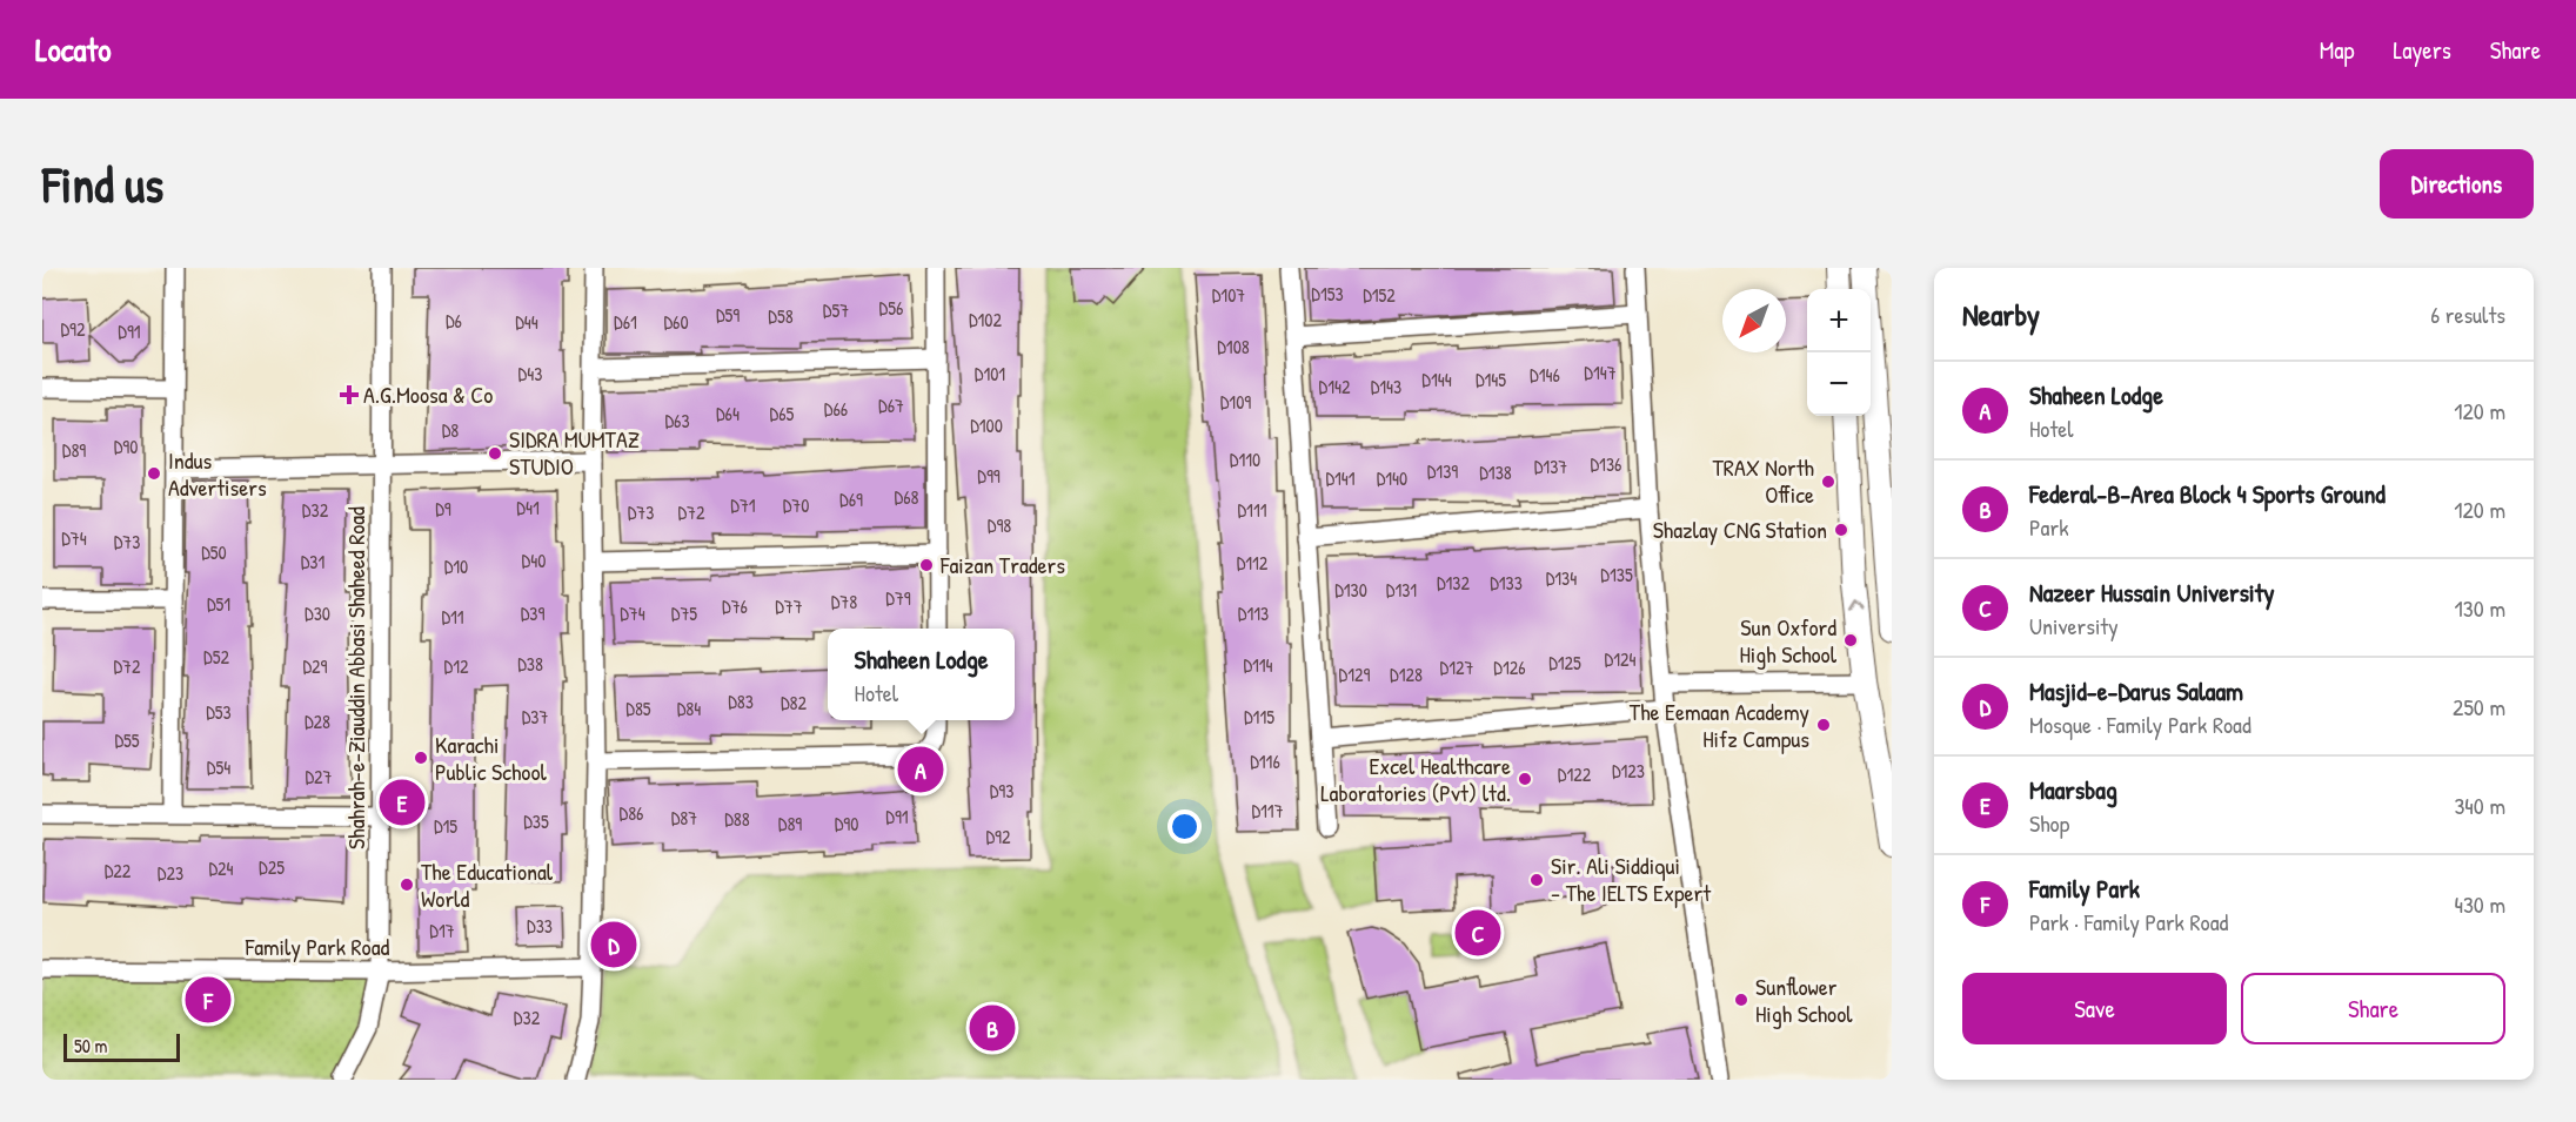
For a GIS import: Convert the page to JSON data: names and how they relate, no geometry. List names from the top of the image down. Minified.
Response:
{"streets":{"street":["Shahrah-e-Ziauddin Abbasi Shaheed Road","Family Park Road"]},"crossings":[["Shahrah-e-Ziauddin Abbasi Shaheed Road","Family Park Road"]],"places":{"health":["A.G.Moosa & Co"],"other":["SIDRA MUMTAZ STUDIO","Indus Advertisers","TRAX North Office","Shazlay CNG Station","Faizan Traders","Sun Oxford High School","The Eemaan Academy Hifz Campus","Karachi Public School","Excel Healthcare Laboratories (Pvt) ltd.","Sir. Ali Siddiqui - The IELTS Expert","The Educational World","Sunflower High School"]},"house_numbers":["D153","D107","D152","D56","D57","D59","D58","D102","D6","D44","D61","D60","D92","D91","D108","D147","D43","D101","D146","D144","D145","D142","D143","D109","D67","D66","D64","D65","D63","D100","D8","D90","D89","D110","D136","D137","D139","D138","D99","D141","D140","D68","D69","D71","D70","D41","D9","D32","D111","D73","D72","D98","D74","D73","D50","D40","D31","D112","D10","D135","D134","D132","D133","D130","D131","D79","D78","D51","D76","D77","D30","D39","D74","D75","D113","D11","D52","D124","D125","D38","D114","D72","D29","D12","D127","D126","D129","D128","D83","D82","D85","D84","D53","D37","D115","D28","D55","D116","D54","D123","D122","D27","D93","D117","D86","D91","D87","D88","D35","D89","D90","D15","D92","D25","D24","D22","D23","D33","D17","D32"],"scale_bar":"50 m","north":"bottom left","page":{"header":"Locato","nav":["Map","Layers","Share"],"buttons":["Directions",["Save","Share"]],"title":"Find us","heading":["Nearby","6 results"],"map_buttons":["+","−"],"list":[{"mark":"A","name":"Shaheen Lodge","note":"Hotel","value":"120 m"},{"mark":"B","name":"Federal-B-Area Block 4 Sports Ground","note":"Park","value":"120 m"},{"mark":"C","name":"Nazeer Hussain University","note":"University","value":"130 m"},{"mark":"D","name":"Masjid-e-Darus Salaam","note":"Mosque · Family Park Road","value":"250 m"},{"mark":"E","name":"Maarsbag","note":"Shop","value":"340 m"},{"mark":"F","name":"Family Park","note":"Park · Family Park Road","value":"430 m"}],"popup":["Shaheen Lodge","Hotel"],"pins":["A","E","C","D","F","B"],"scale":"50 m"}}
